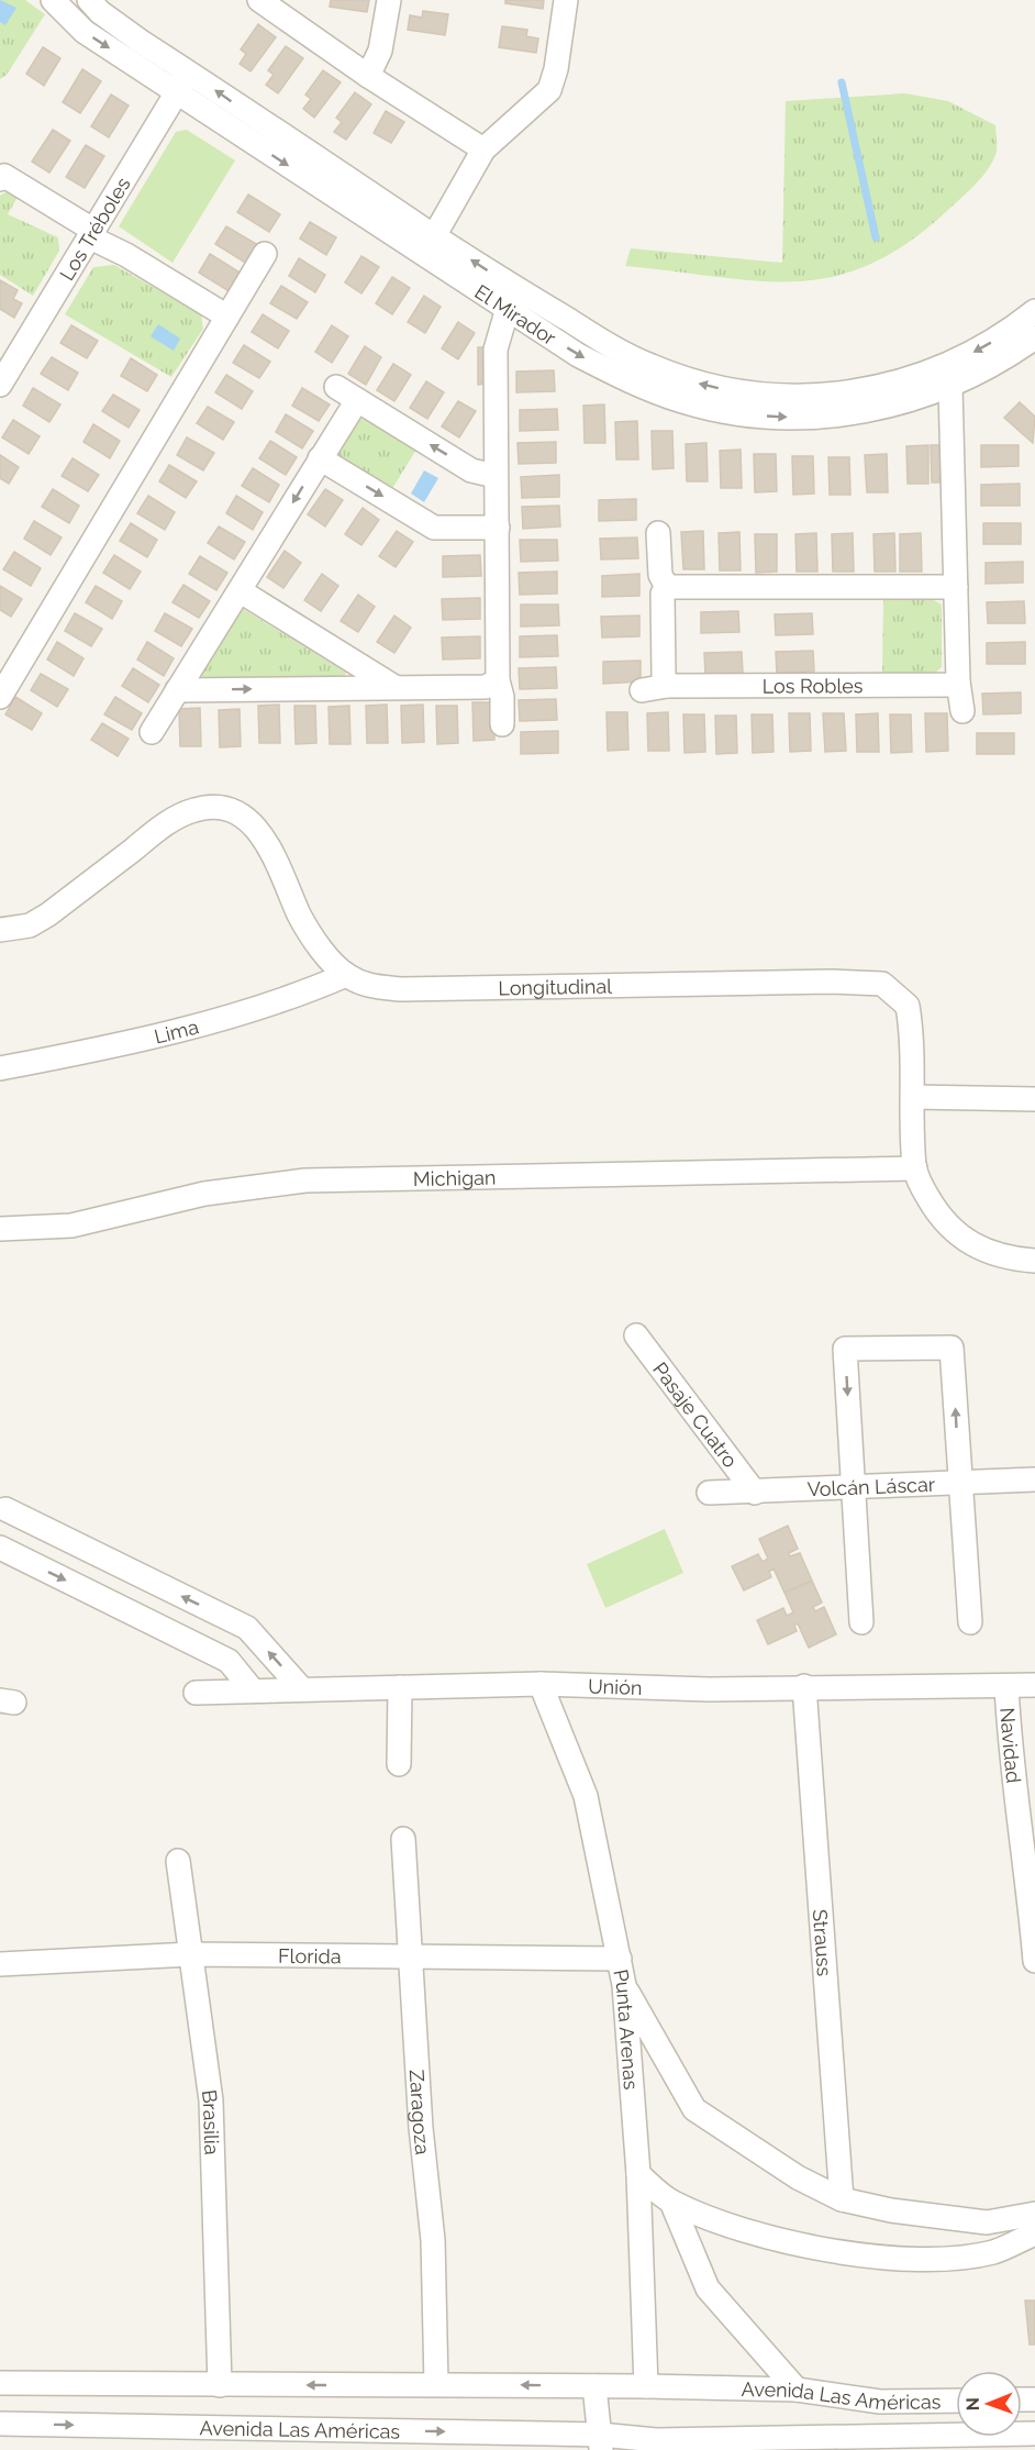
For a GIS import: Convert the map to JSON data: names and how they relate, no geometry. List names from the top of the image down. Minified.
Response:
{"streets":{"street":["Los Tréboles","El Mirador","Los Robles","Longitudinal","Lima","Michigan","Pasaje Cuatro","Volcán Láscar","Unión","Navidad","Strauss","Florida","Punta Arenas","Zaragoza","Brasilia","Avenida Las Américas"]},"crossings":[["Los Tréboles","El Mirador"],["Longitudinal","Lima"],["Longitudinal","Michigan"],["Pasaje Cuatro","Volcán Láscar"],["Unión","Navidad"],["Unión","Strauss"],["Unión","Punta Arenas"],["Florida","Punta Arenas"],["Florida","Zaragoza"],["Florida","Brasilia"],["Punta Arenas","Avenida Las Américas"],["Zaragoza","Avenida Las Américas"],["Brasilia","Avenida Las Américas"]],"north":"left"}
